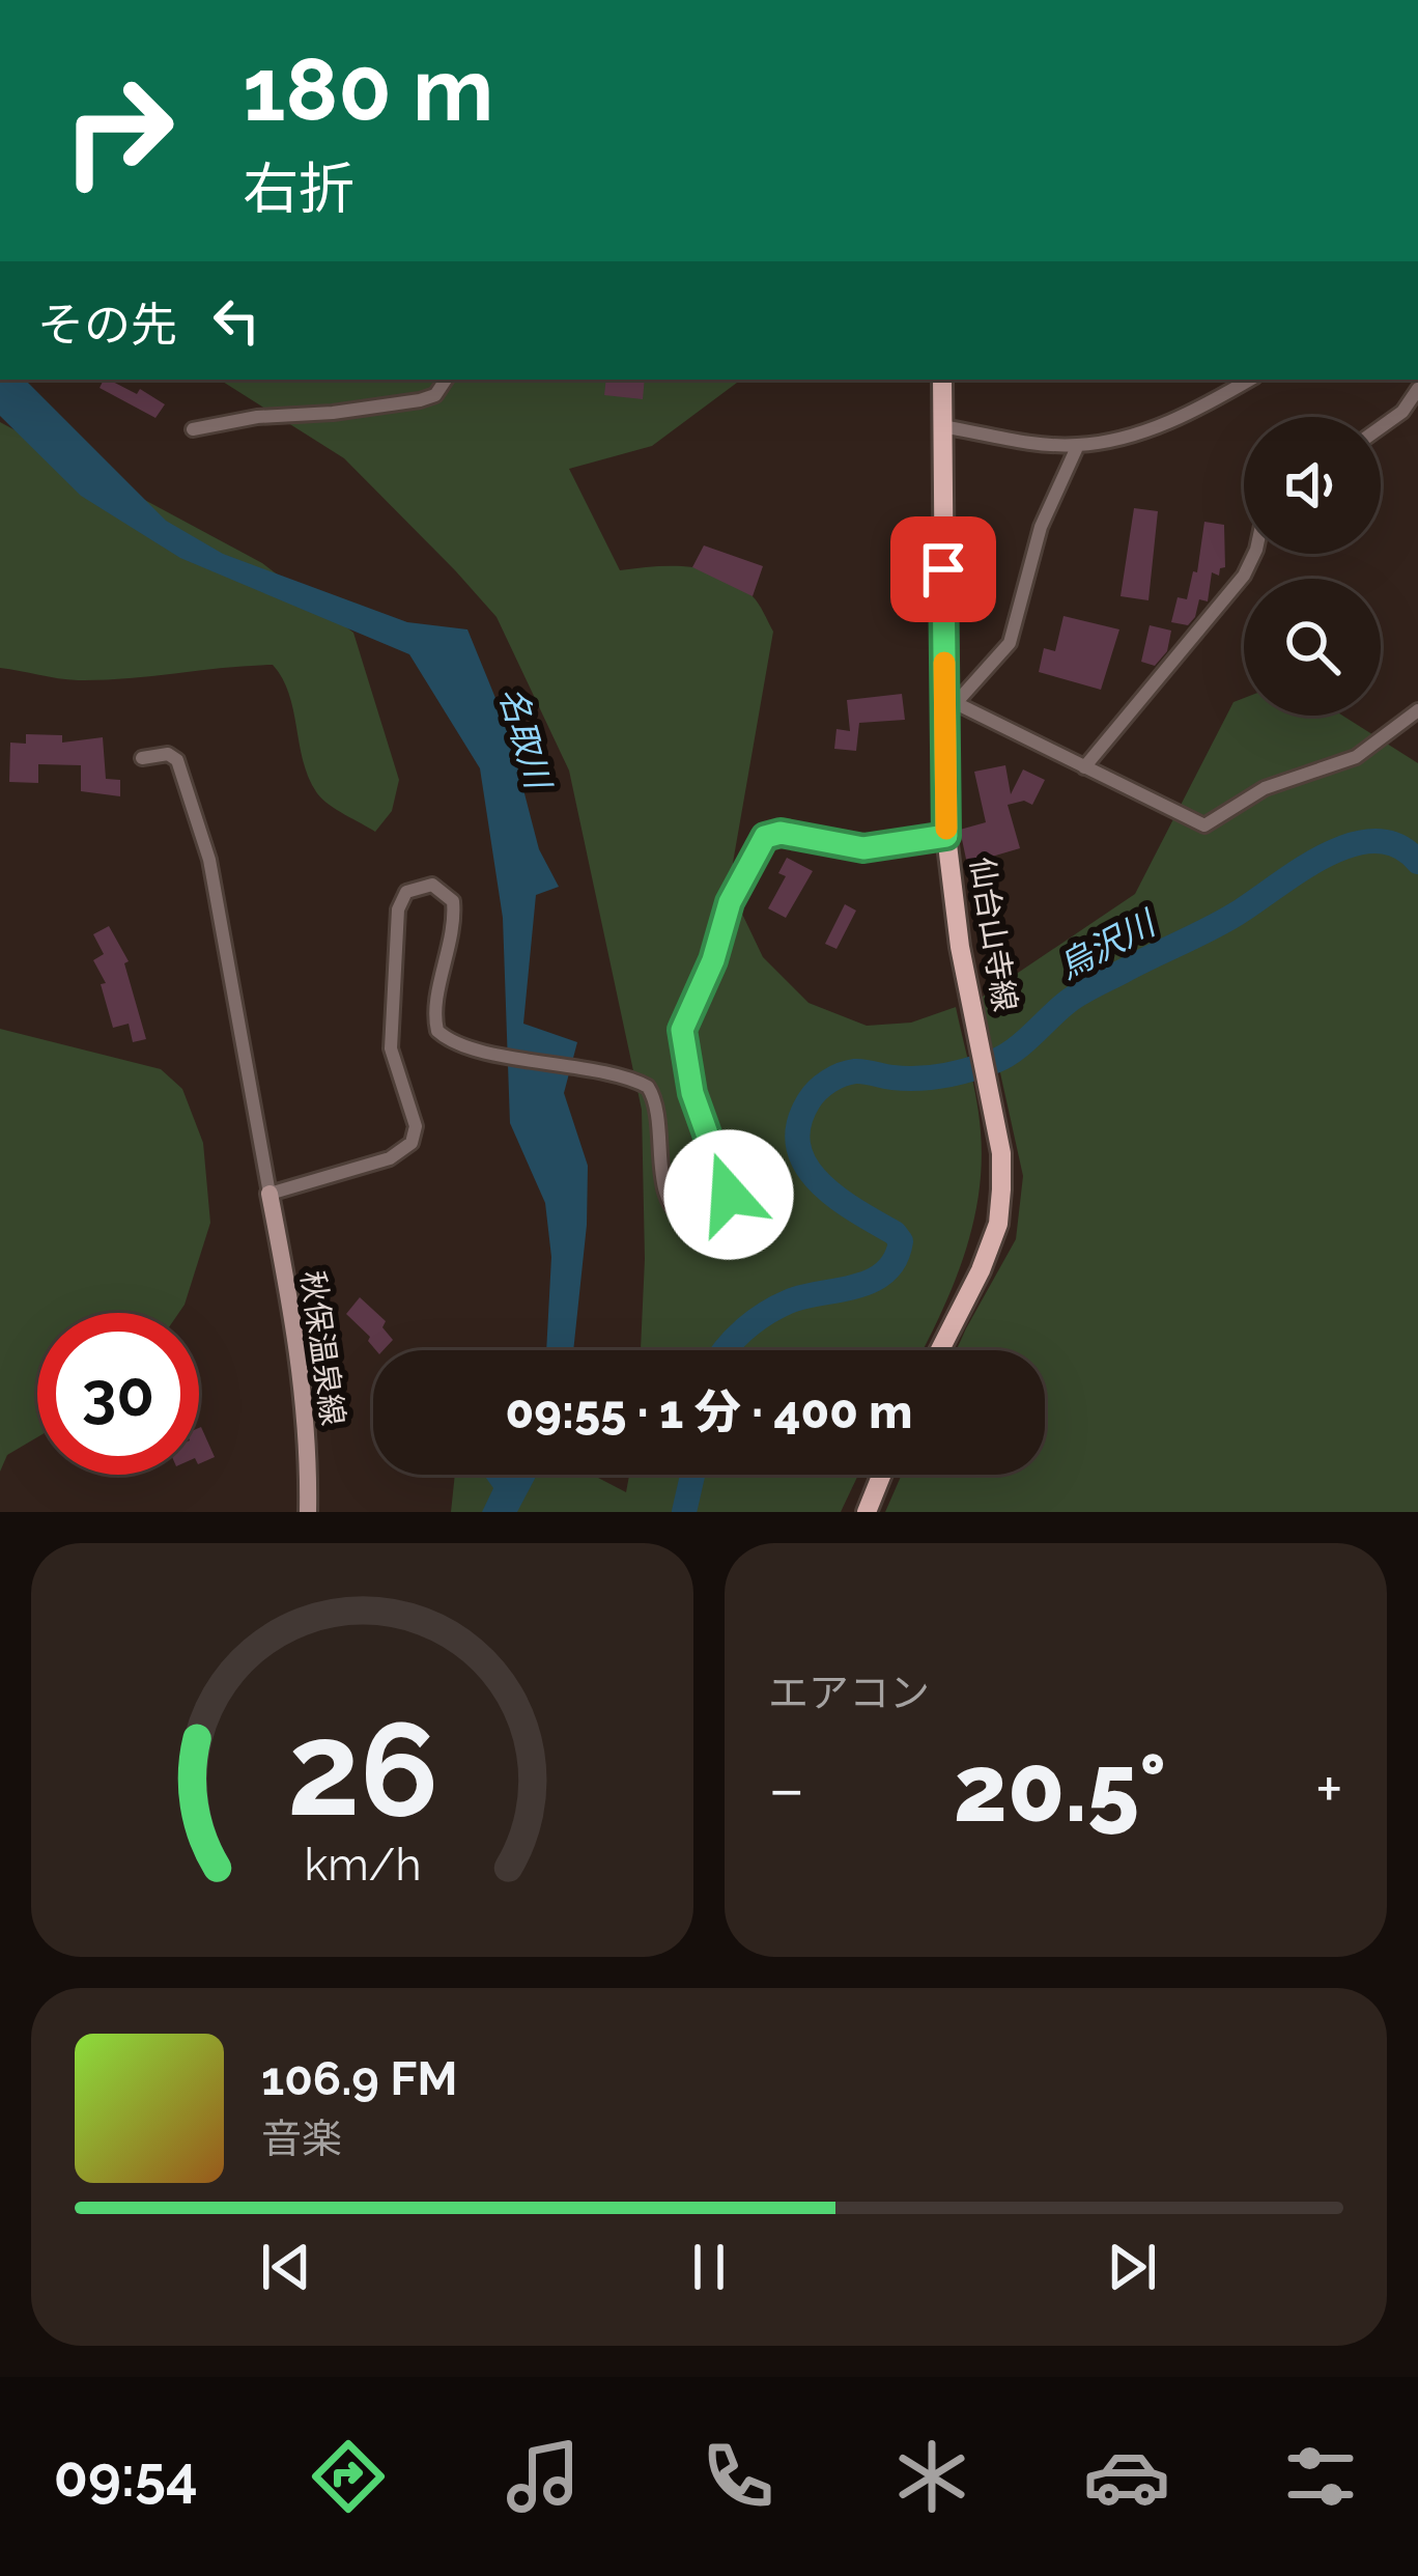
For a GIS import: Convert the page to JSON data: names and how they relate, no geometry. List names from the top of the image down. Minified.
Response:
{"streets":{"main road":["仙台山寺線","秋保温泉線"]},"water":["名取川","烏沢川"],"page":{"turn":["180 m","右折"],"then":"その先","limit":"30","trip":"09:55 · 1 分 · 400 m","tile":"エアコン","heat":["−","20.5°","+"],"song":["106.9 FM","音楽"],"tabs":"09:54","gauge":["26","km/h"]}}
